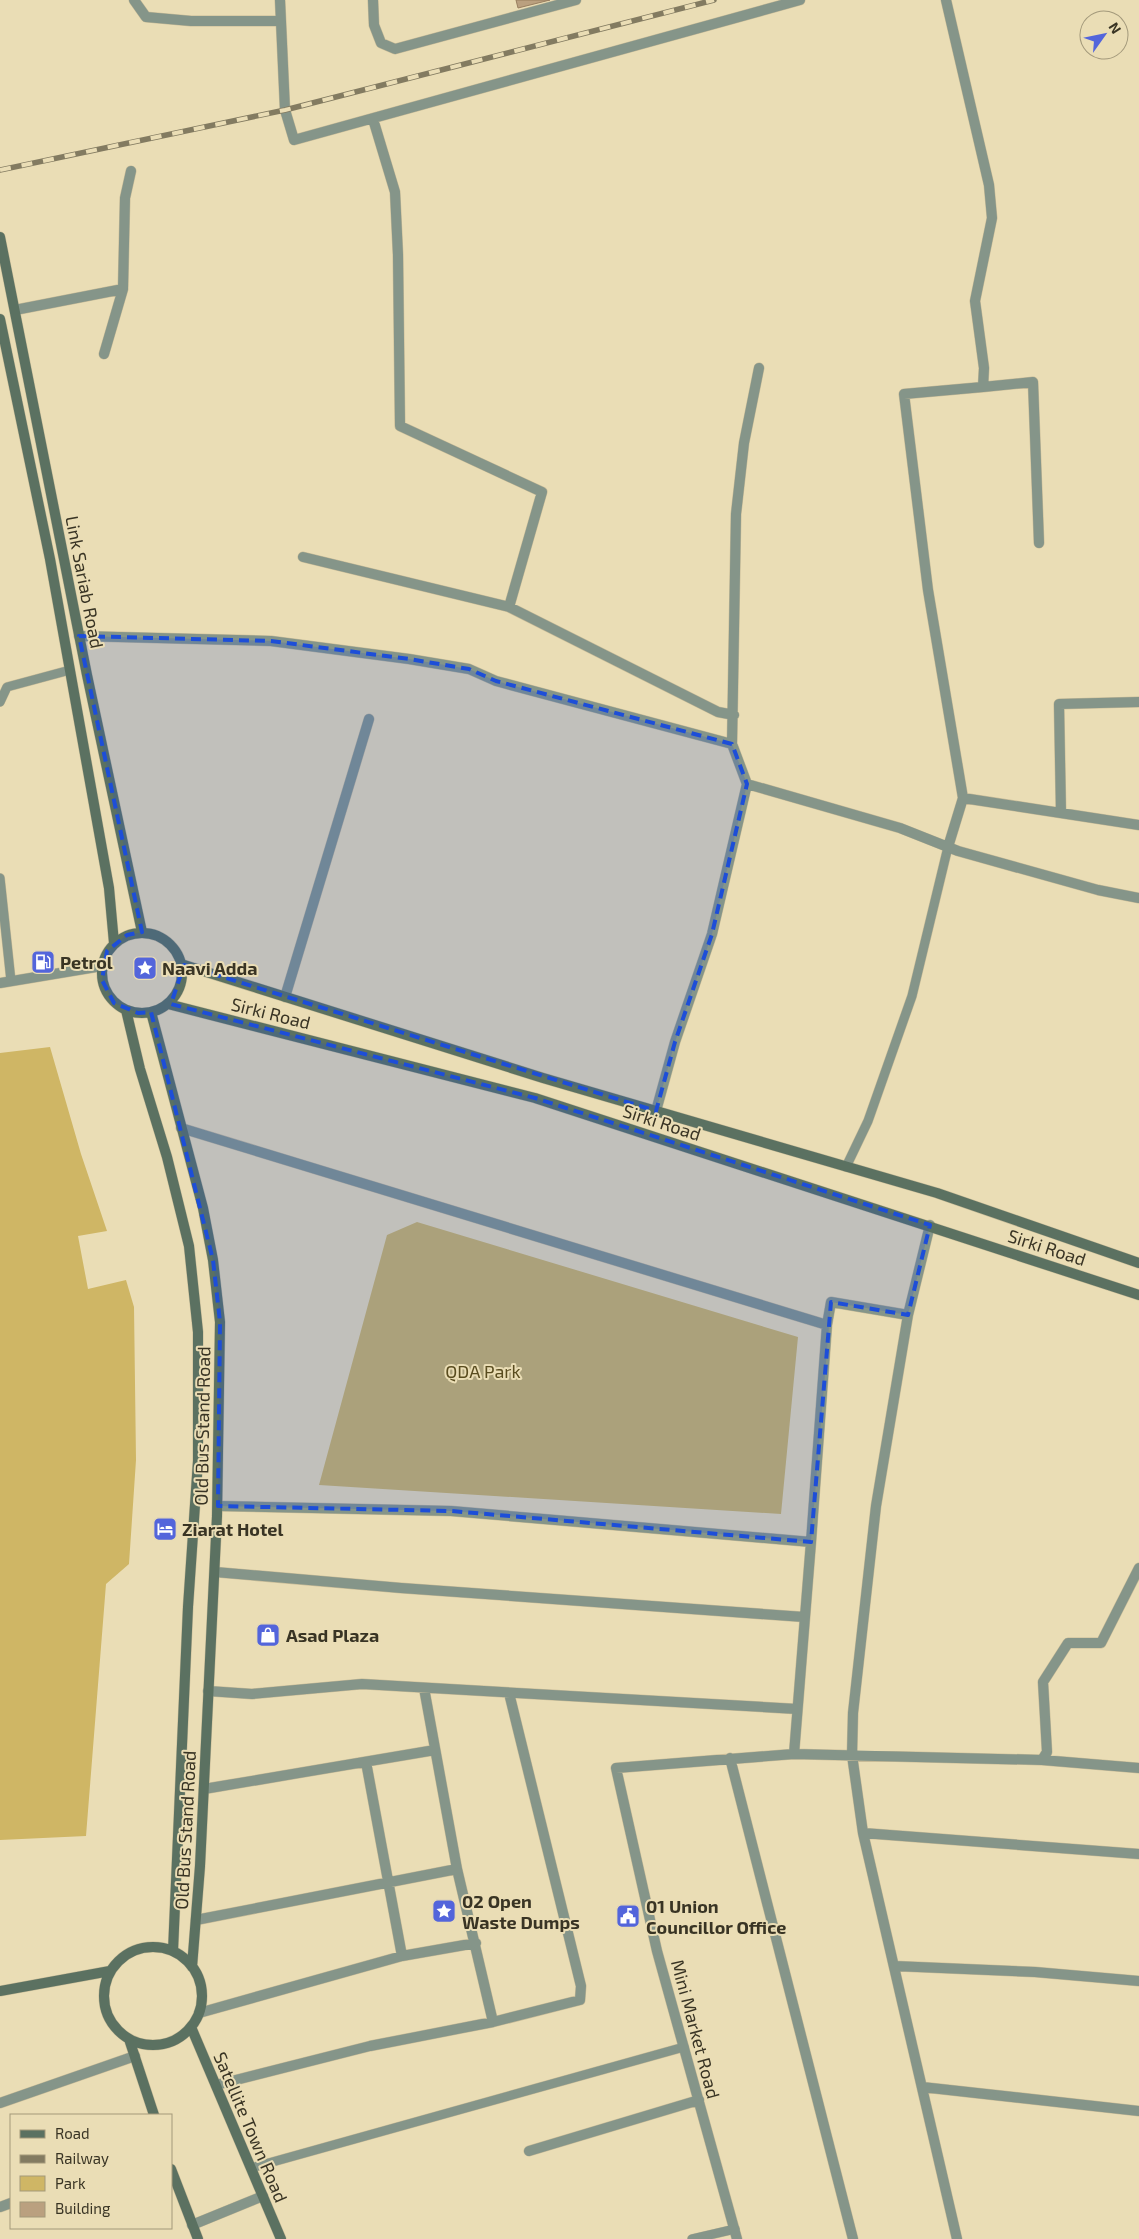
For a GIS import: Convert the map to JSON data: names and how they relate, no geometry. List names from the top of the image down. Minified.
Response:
{"streets":{"main road":["Link Sariab Road","Sirki Road","Old Bus Stand Road","Satellite Town Road"],"street":["Mini Market Road"]},"crossings":[["Link Sariab Road","Sirki Road"],["Link Sariab Road","Old Bus Stand Road"],["Sirki Road","Old Bus Stand Road"],["Old Bus Stand Road","Satellite Town Road"]],"parks":["QDA Park"],"places":{"fuel station":["Petrol"],"place":["Naavi Adda","02 Open Waste Dumps"],"hotel":["Ziarat Hotel"],"shop":["Asad Plaza"],"public building":["01 Union Councillor Office"]},"legend":["Road","Railway","Park","Building"],"north":"top right"}
